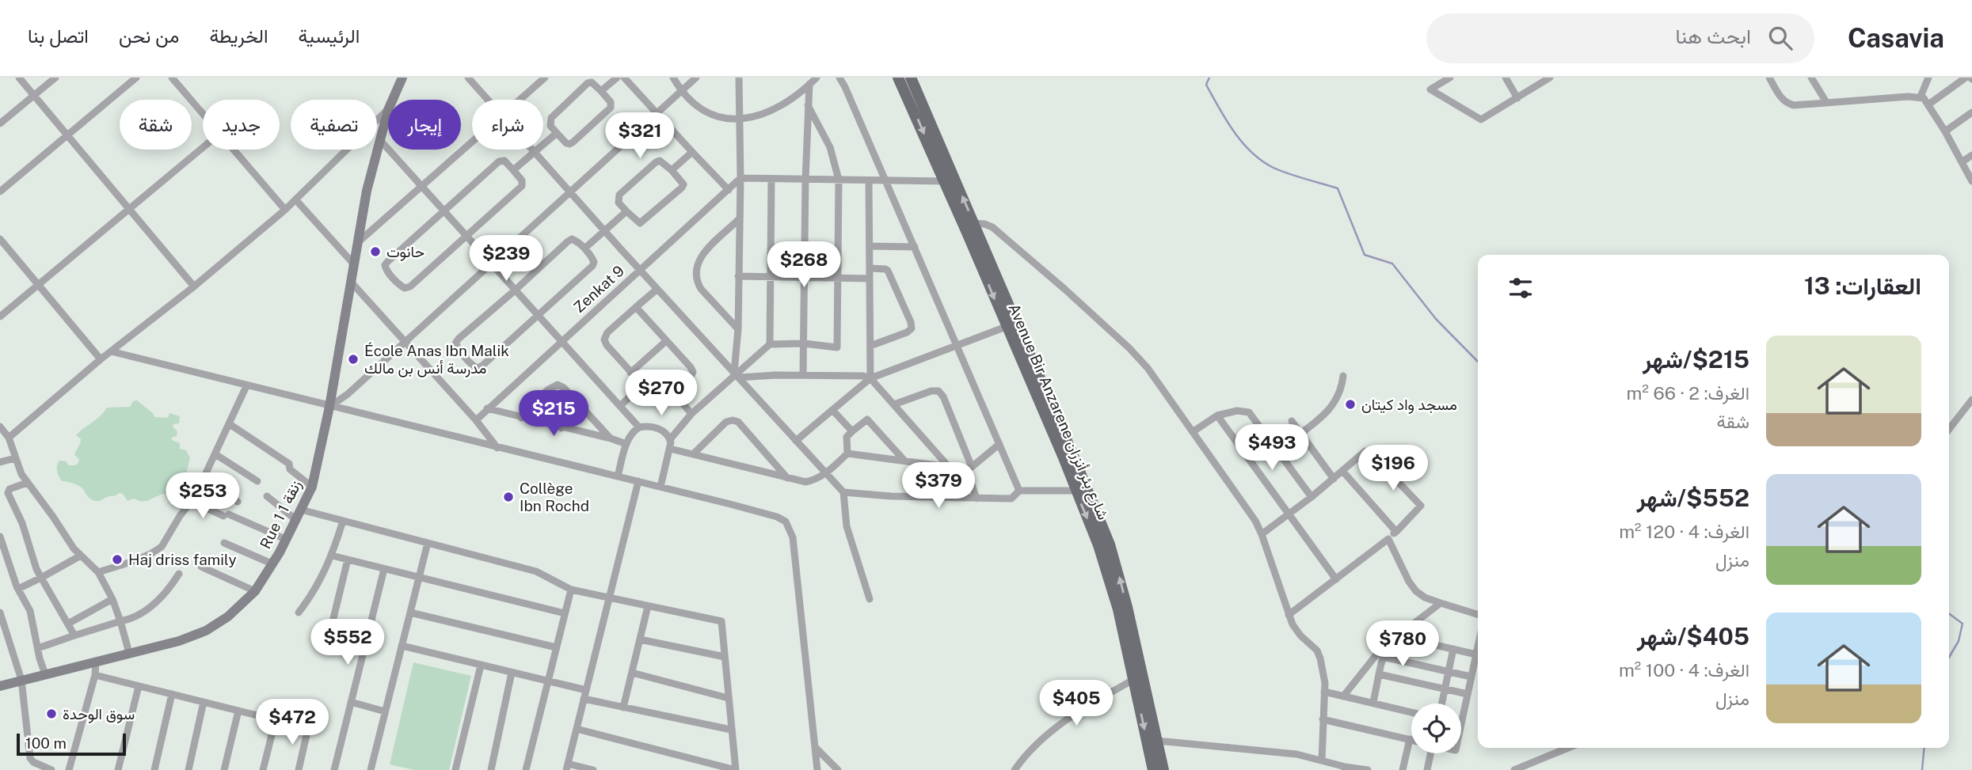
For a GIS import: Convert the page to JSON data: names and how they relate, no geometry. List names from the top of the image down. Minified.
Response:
{"streets":{"main road":["Avenue Bir Anzarene شارع بئر أنزران"],"street":["Zenkat 9","Rue 1 زنقة 1"]},"places":["حانوت","École Anas Ibn Malik مدرسة أنس بن مالك","مسجد واد كيتان","Collège Ibn Rochd","Haj driss family","سوق الوحدة"],"scale_bar":"100 m","page":{"header":"Casavia","search":"ابحث هنا","nav":["الرئيسية","الخريطة","من نحن","اتصل بنا"],"chip":["شراء","إيجار","تصفية","جديد","شقة"],"price":["$321","$239","$268","$270","$215","$493","$196","$379","$253","$552","$780","$405","$472"],"heading":"العقارات: 13","list":[{"name":"$215/شهر","note":"الغرف: 2 · 66 m² · شقة"},{"name":"$552/شهر","note":"الغرف: 4 · 120 m² · منزل"},{"name":"$405/شهر","note":"الغرف: 4 · 100 m² · منزل"}],"scale":"100 m"}}
